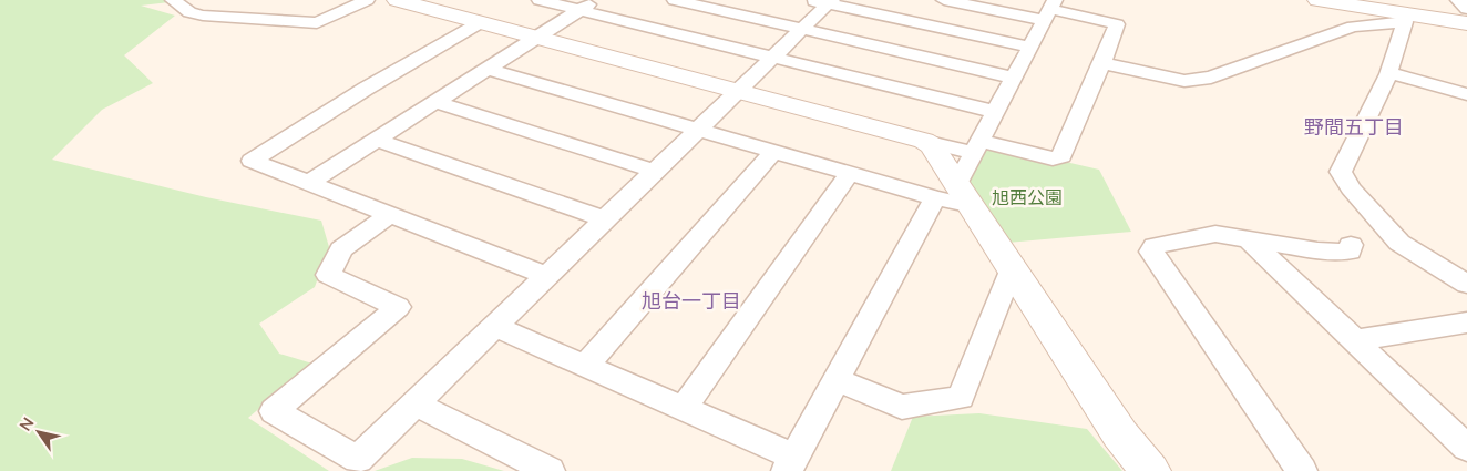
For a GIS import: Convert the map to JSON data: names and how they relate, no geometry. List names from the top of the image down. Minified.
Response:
{"districts":["野間五丁目","旭台一丁目"],"parks":["旭西公園"],"north":"top left"}
